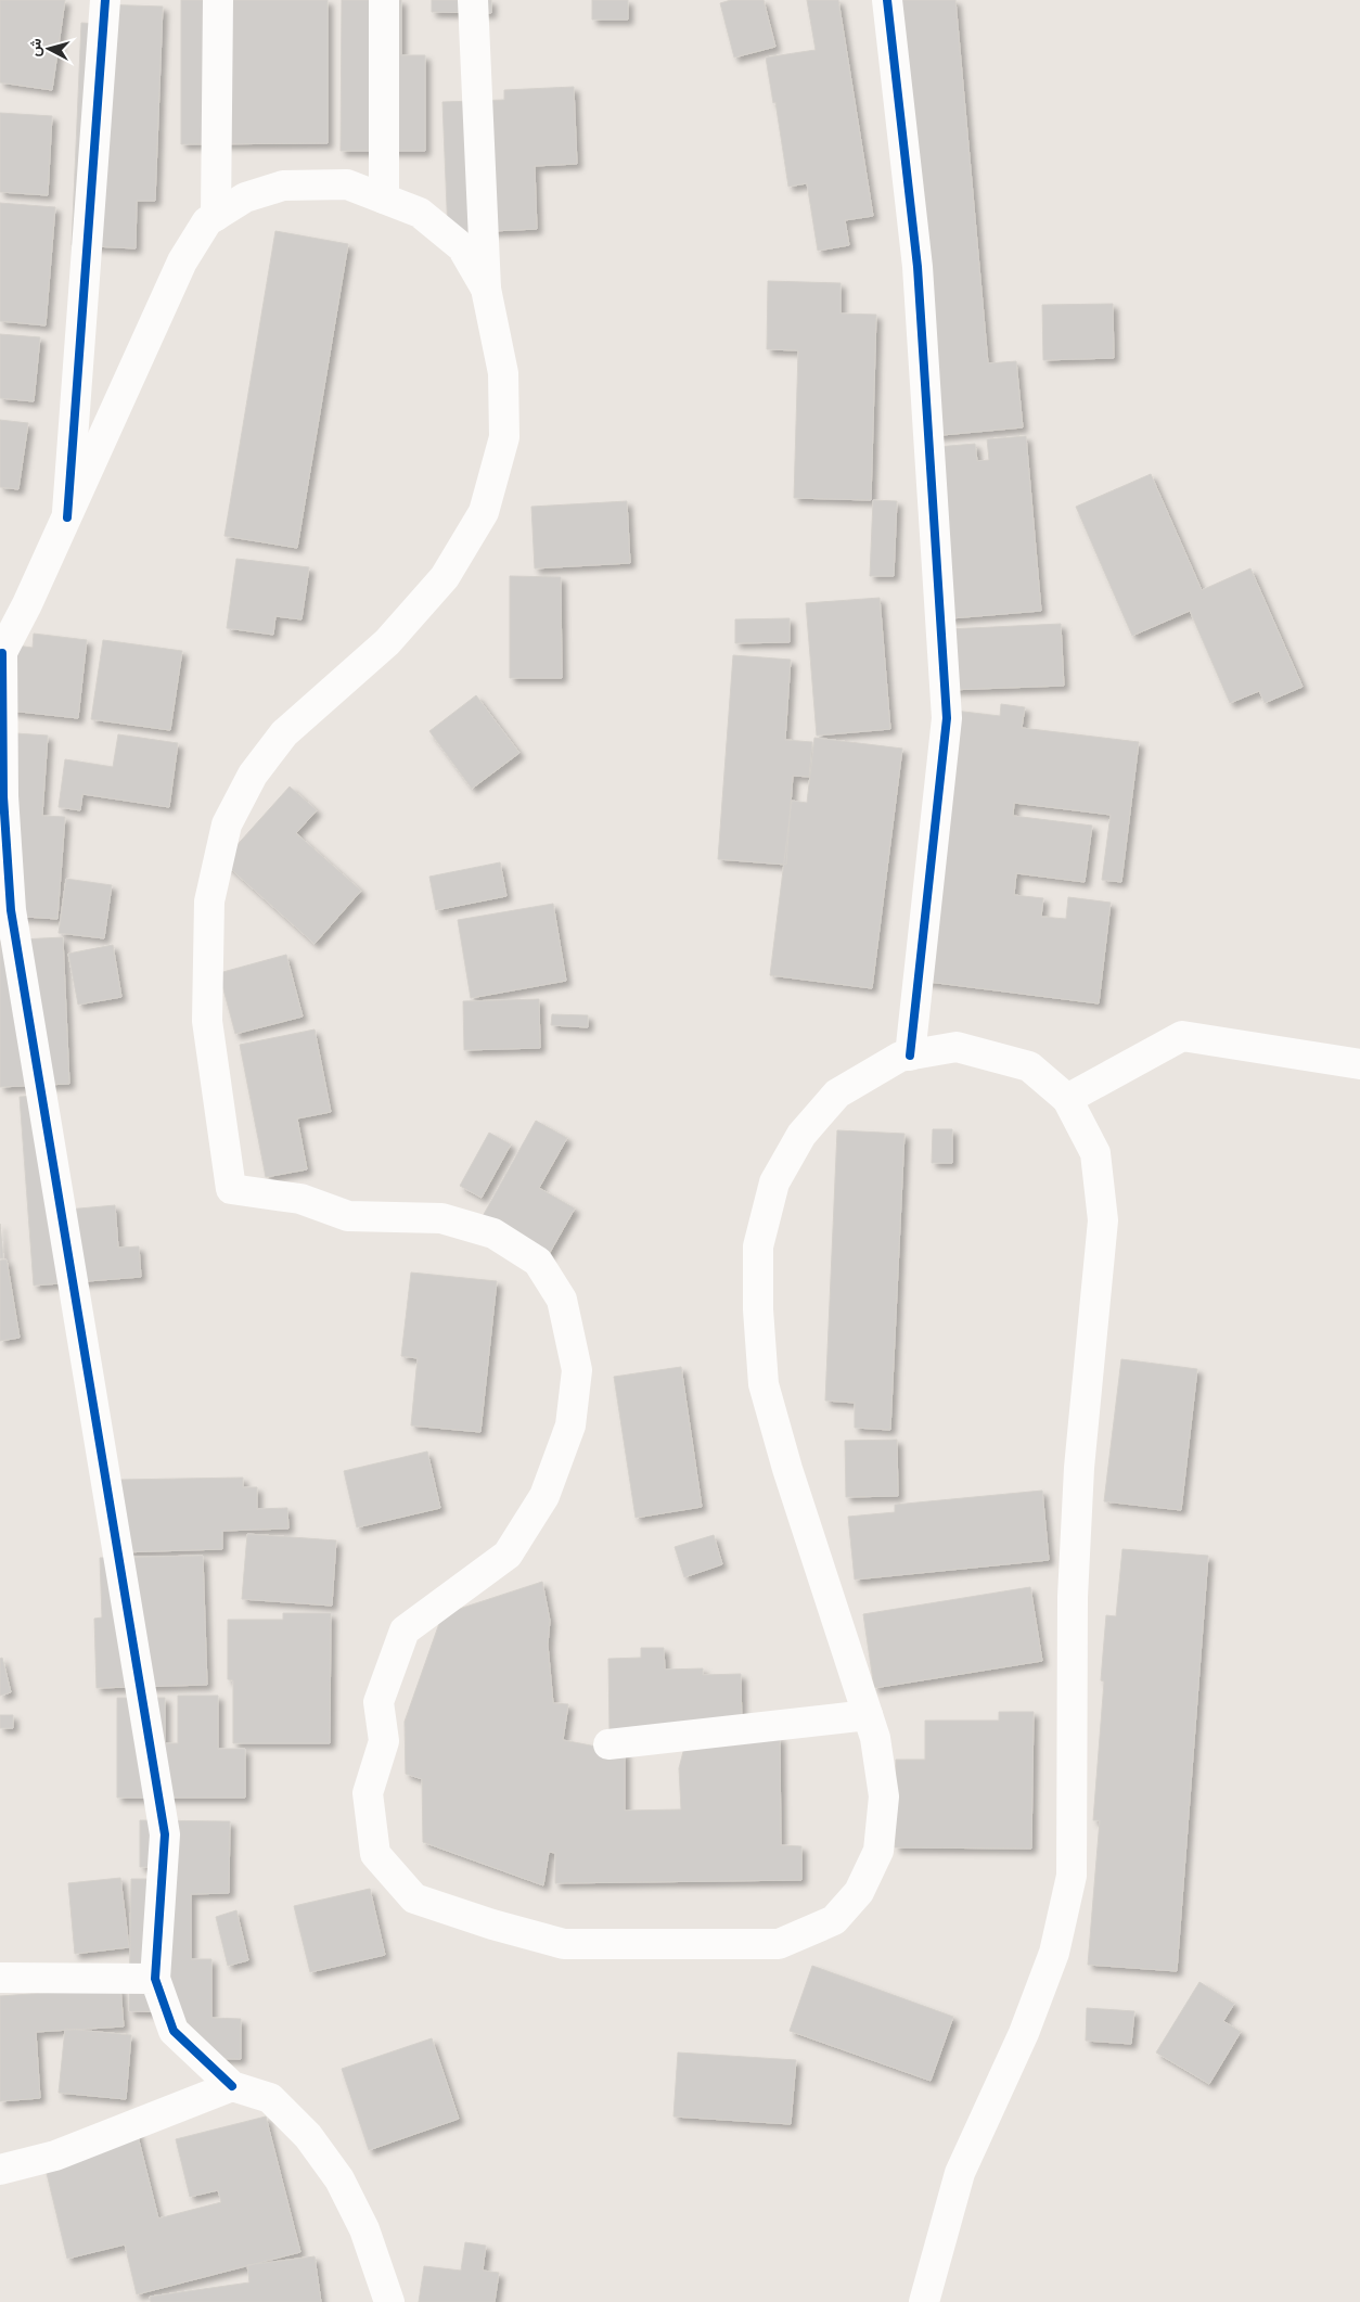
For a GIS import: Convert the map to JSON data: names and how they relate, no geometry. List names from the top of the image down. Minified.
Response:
{"north":"left"}
